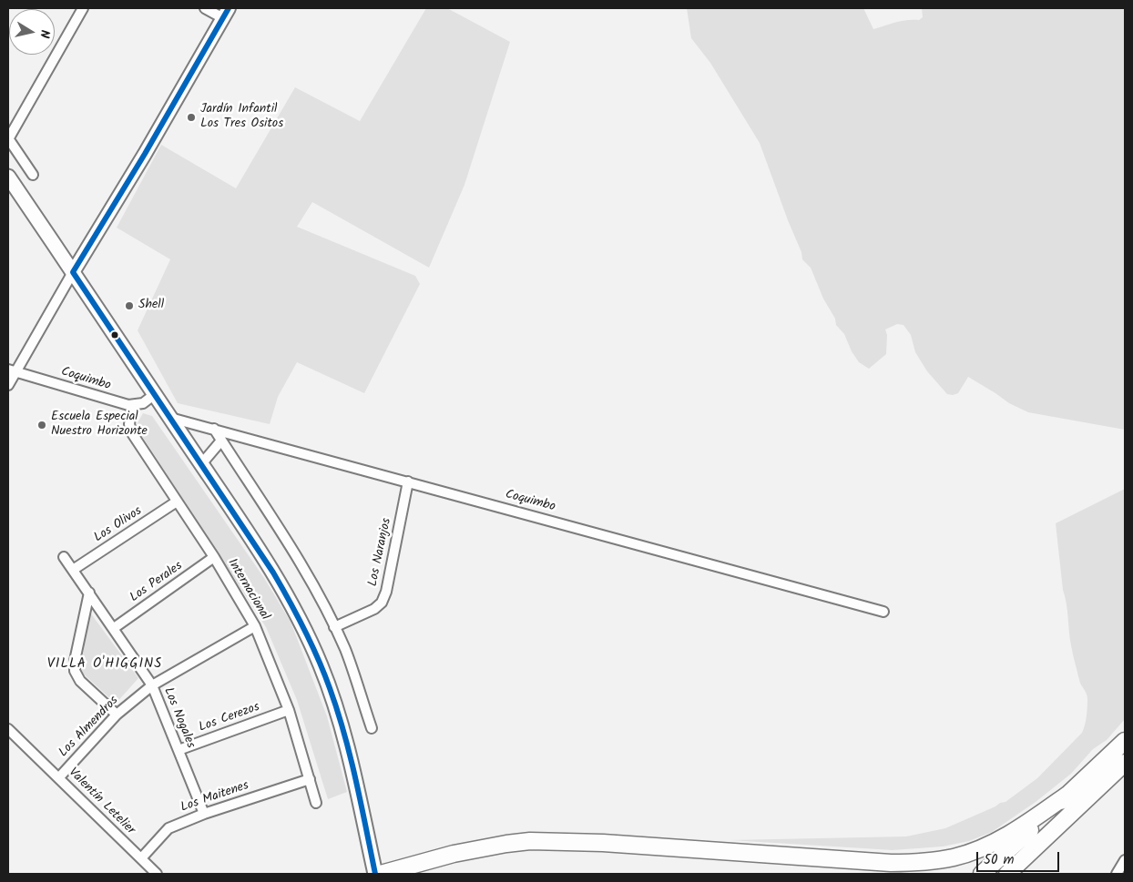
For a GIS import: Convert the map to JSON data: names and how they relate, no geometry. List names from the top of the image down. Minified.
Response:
{"streets":{"street":["Coquimbo","Los Olivos","Los Naranjos","Los Perales","Internacional","Los Nogales","Los Cerezos","Los Almendros","Los Maitenes","Valentín Letelier"]},"crossings":[["Coquimbo","Los Naranjos"],["Coquimbo","Internacional"],["Los Olivos","Internacional"],["Los Olivos","Los Nogales"],["Los Perales","Internacional"],["Los Perales","Los Nogales"],["Internacional","Los Cerezos"],["Internacional","Los Almendros"],["Internacional","Los Maitenes"],["Los Nogales","Los Cerezos"],["Los Nogales","Los Almendros"],["Los Nogales","Los Maitenes"],["Los Almendros","Valentín Letelier"],["Los Maitenes","Valentín Letelier"]],"districts":["VILLA O'HIGGINS"],"places":["Jardín Infantil Los Tres Ositos","Shell","Escuela Especial Nuestro Horizonte"],"scale_bar":"50 m","north":"right"}
